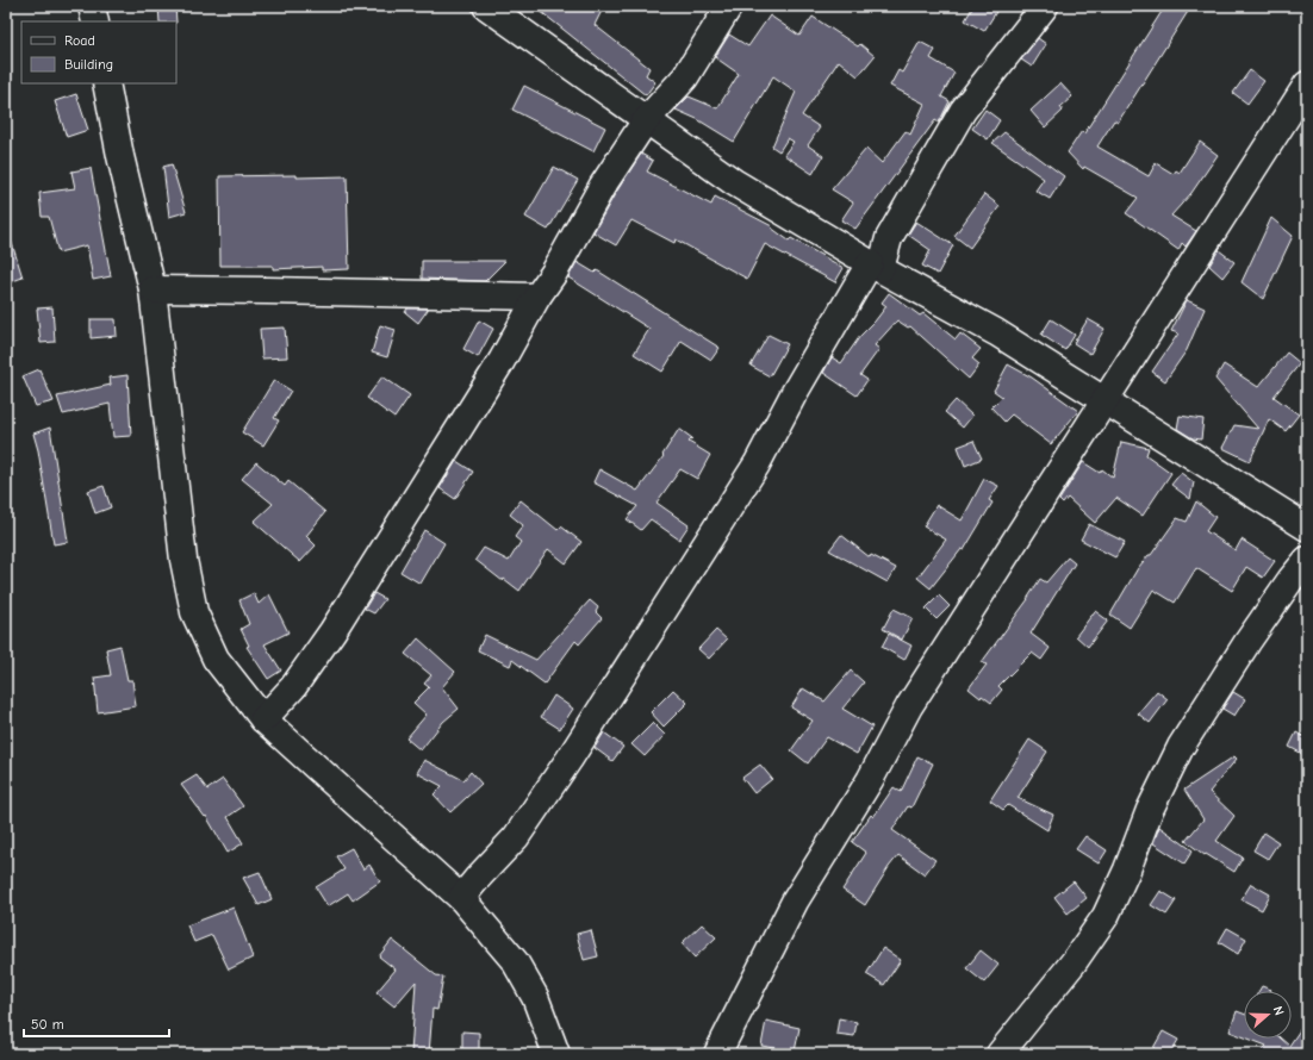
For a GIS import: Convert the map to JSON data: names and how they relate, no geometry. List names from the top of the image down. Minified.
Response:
{"legend":["Road","Building"],"scale_bar":"50 m","north":"right"}
